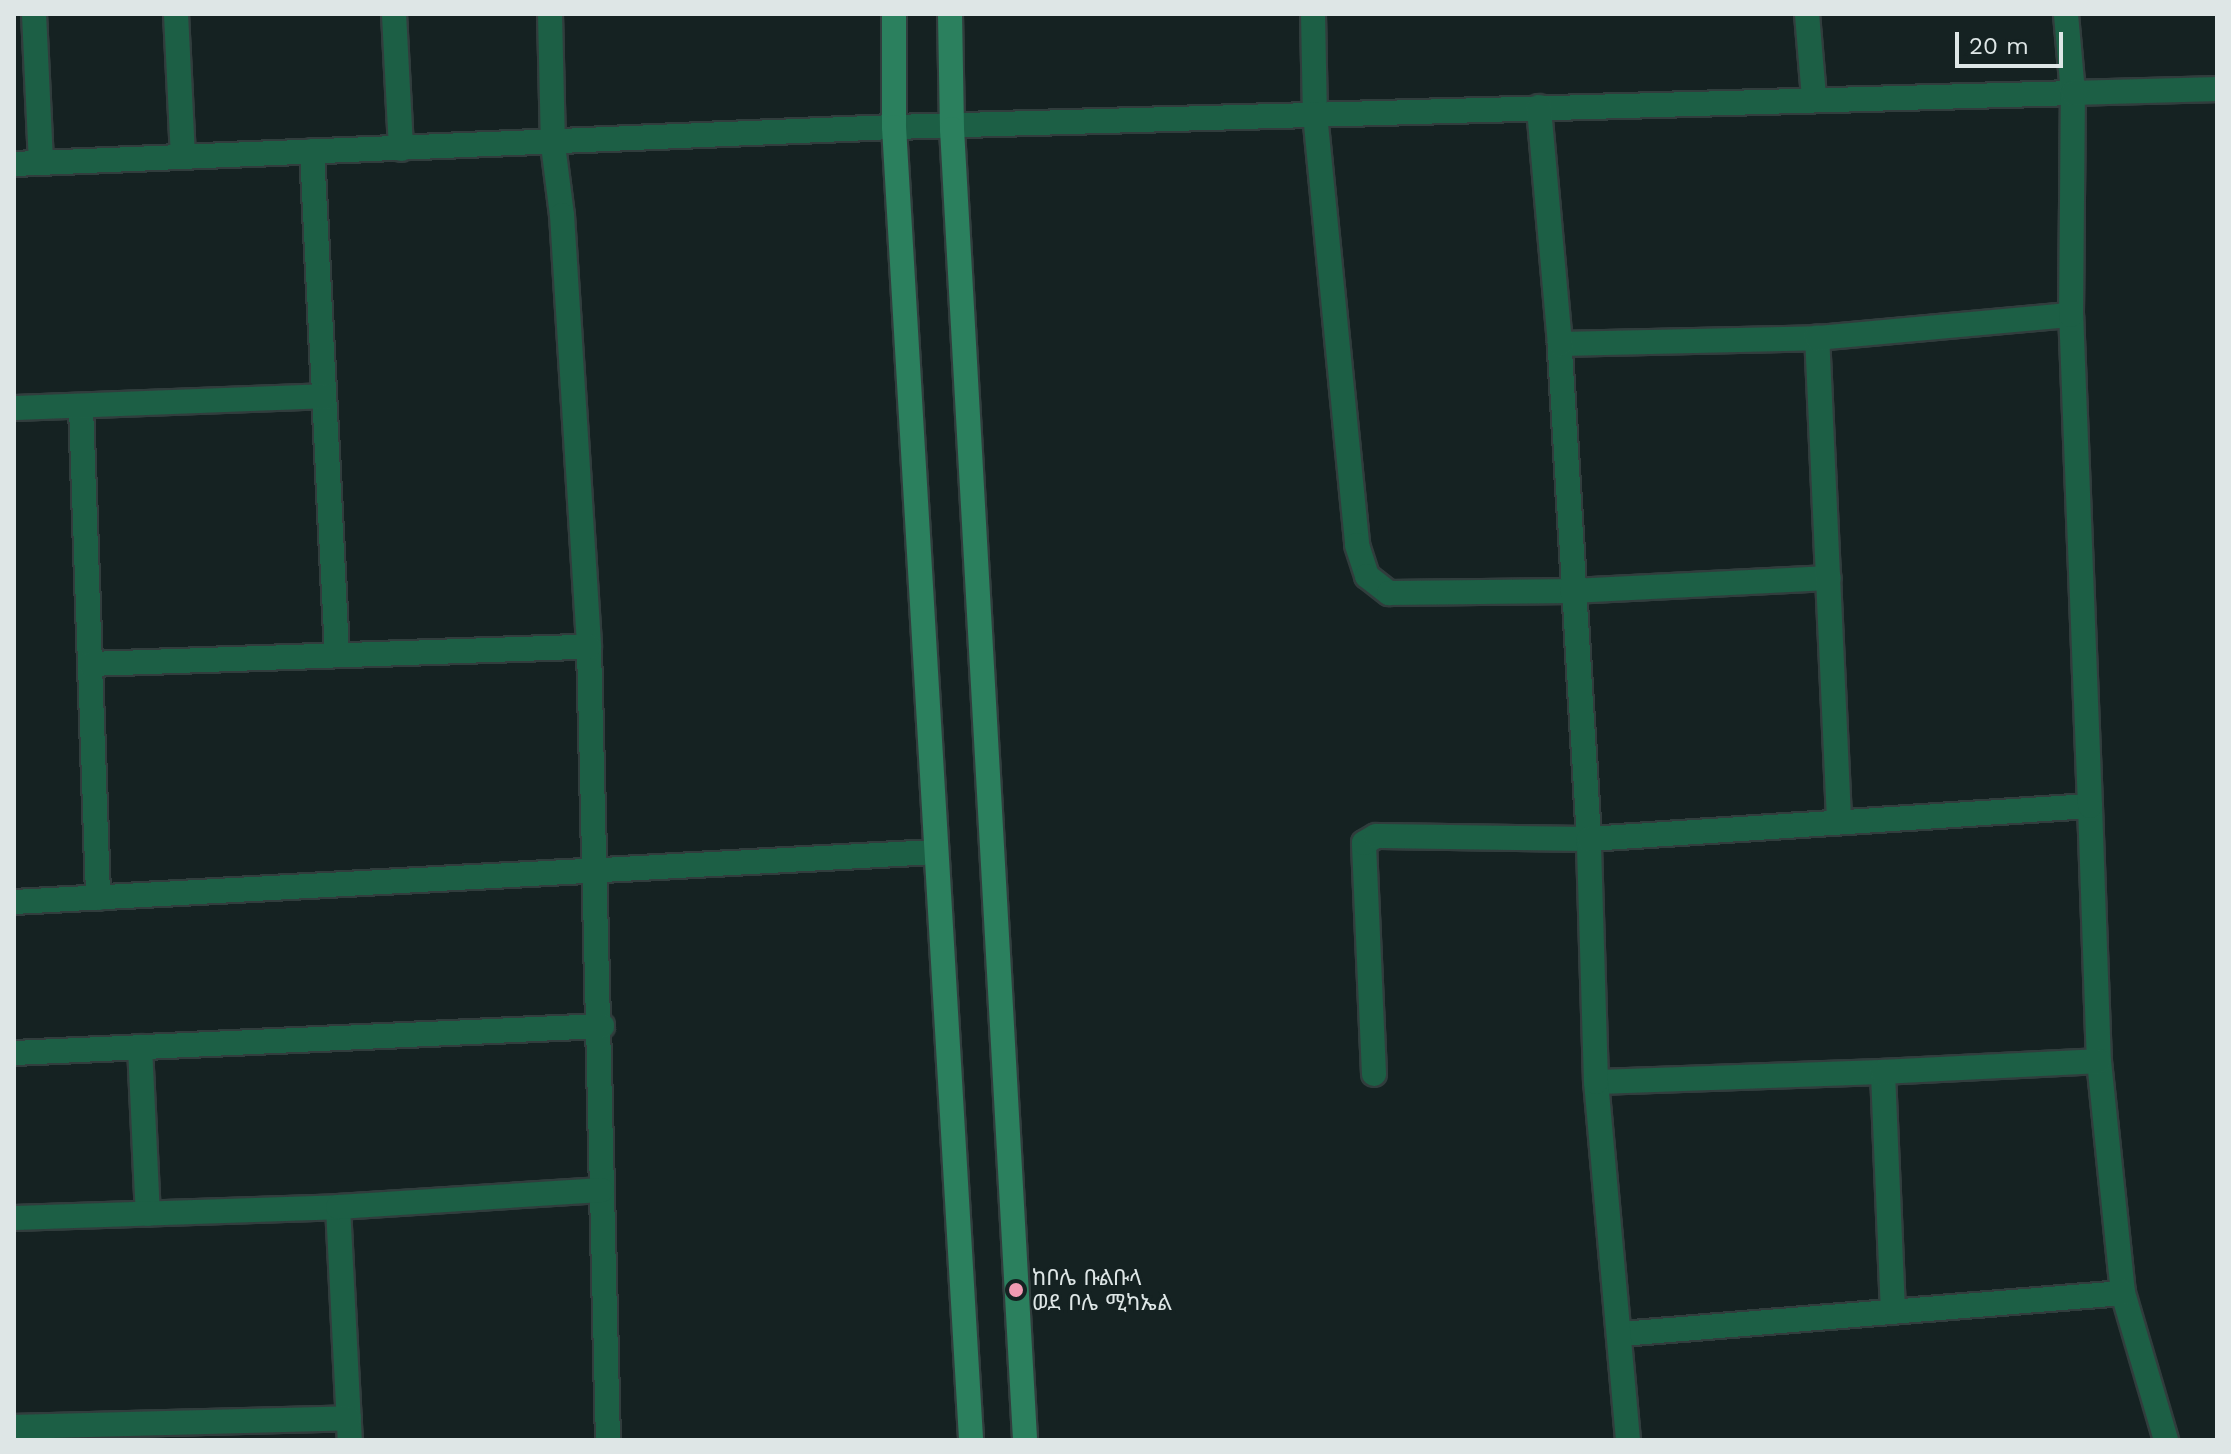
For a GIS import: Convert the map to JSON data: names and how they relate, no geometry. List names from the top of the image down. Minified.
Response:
{"places":["ከቦሌ ቡልቡላ ወደ ቦሌ ሚካኤል"],"scale_bar":"20 m"}
